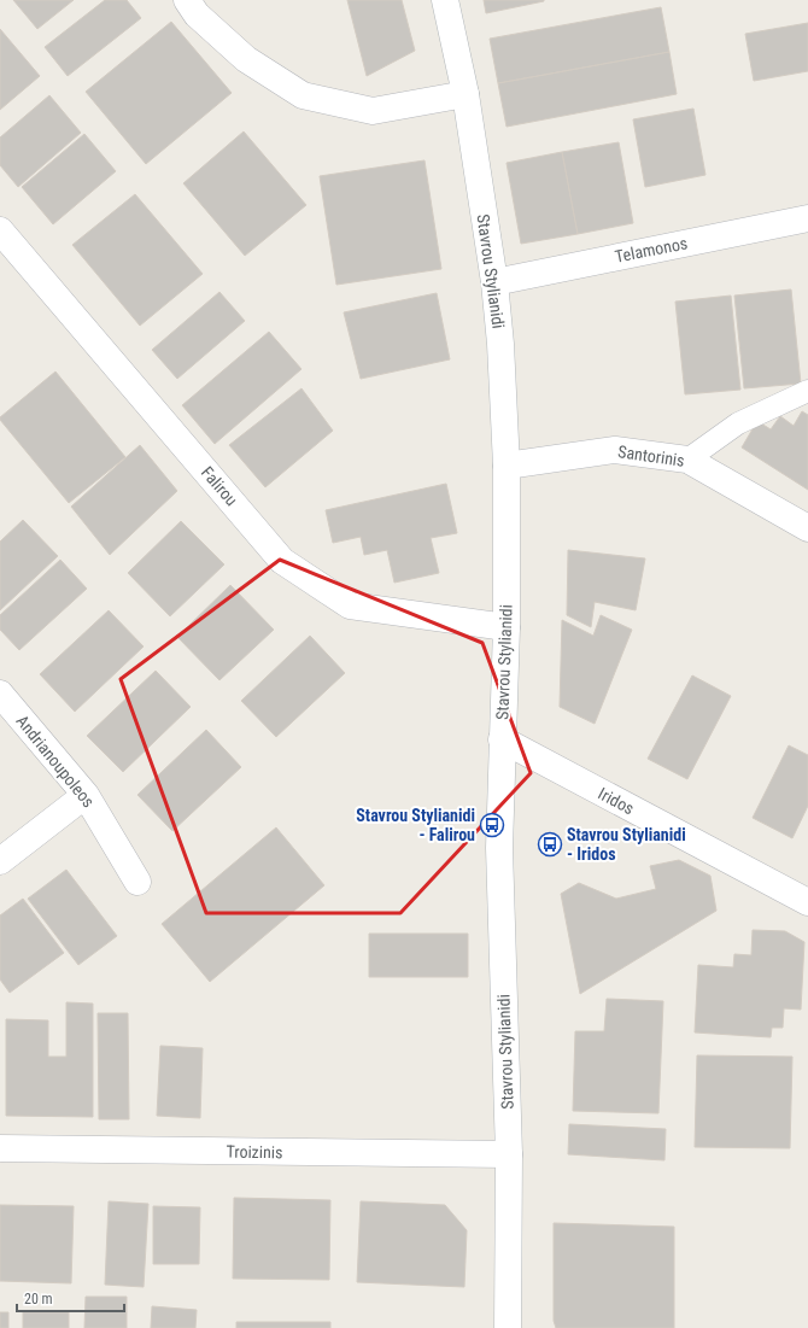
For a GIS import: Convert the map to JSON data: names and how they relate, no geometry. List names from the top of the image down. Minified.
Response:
{"streets":{"street":["Telamonos","Stavrou Stylianidi","Santorinis","Falirou","Andrianoupoleos","Iridos","Troizinis"]},"crossings":[["Telamonos","Stavrou Stylianidi"],["Stavrou Stylianidi","Santorinis"],["Stavrou Stylianidi","Falirou"],["Stavrou Stylianidi","Iridos"],["Stavrou Stylianidi","Troizinis"]],"places":{"bus stop":["Stavrou Stylianidi - Falirou","Stavrou Stylianidi - Iridos"]},"scale_bar":"20 m"}
